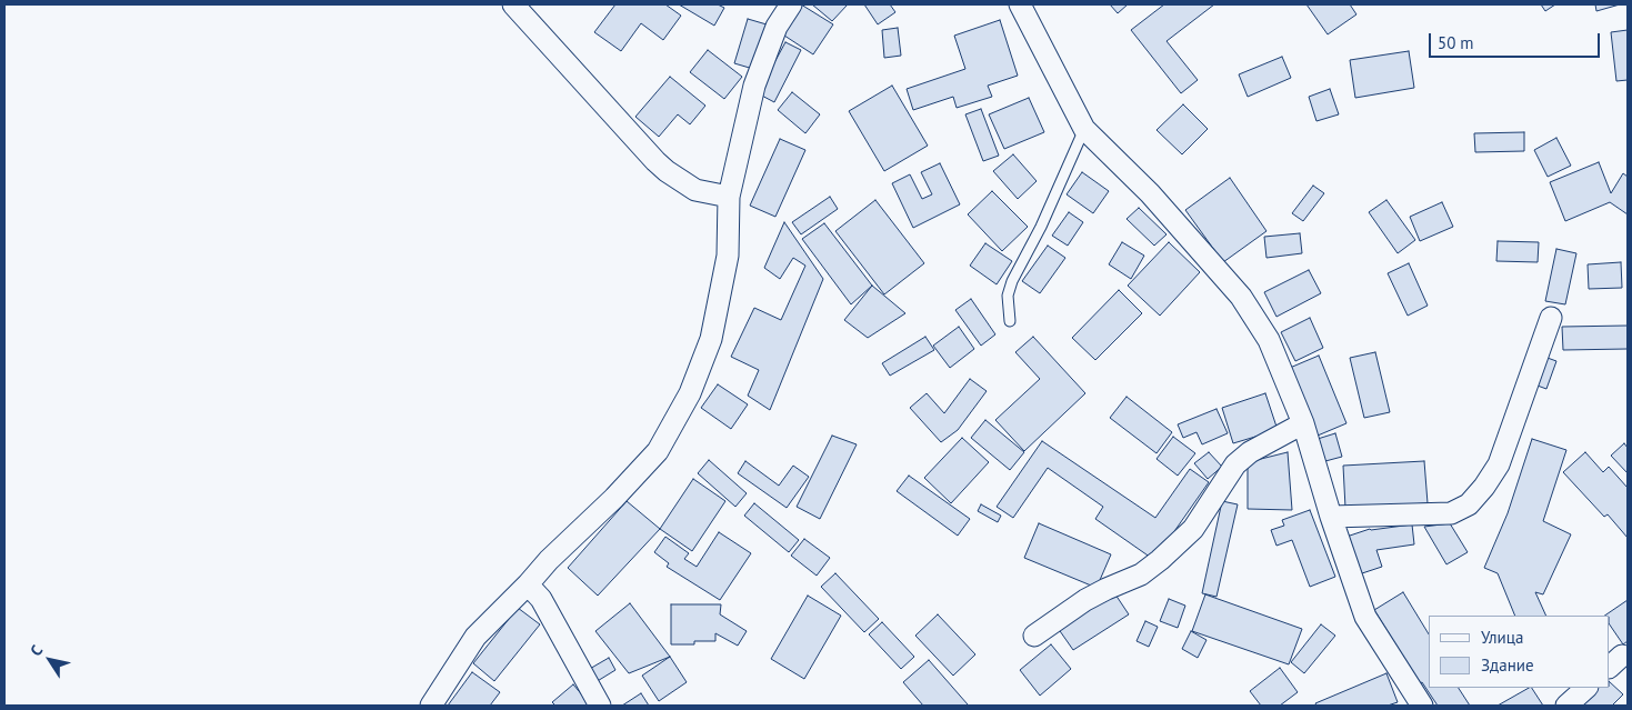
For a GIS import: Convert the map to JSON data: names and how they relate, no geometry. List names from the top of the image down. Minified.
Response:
{"legend":["Улица","Здание"],"scale_bar":"50 m","north":"top left"}
